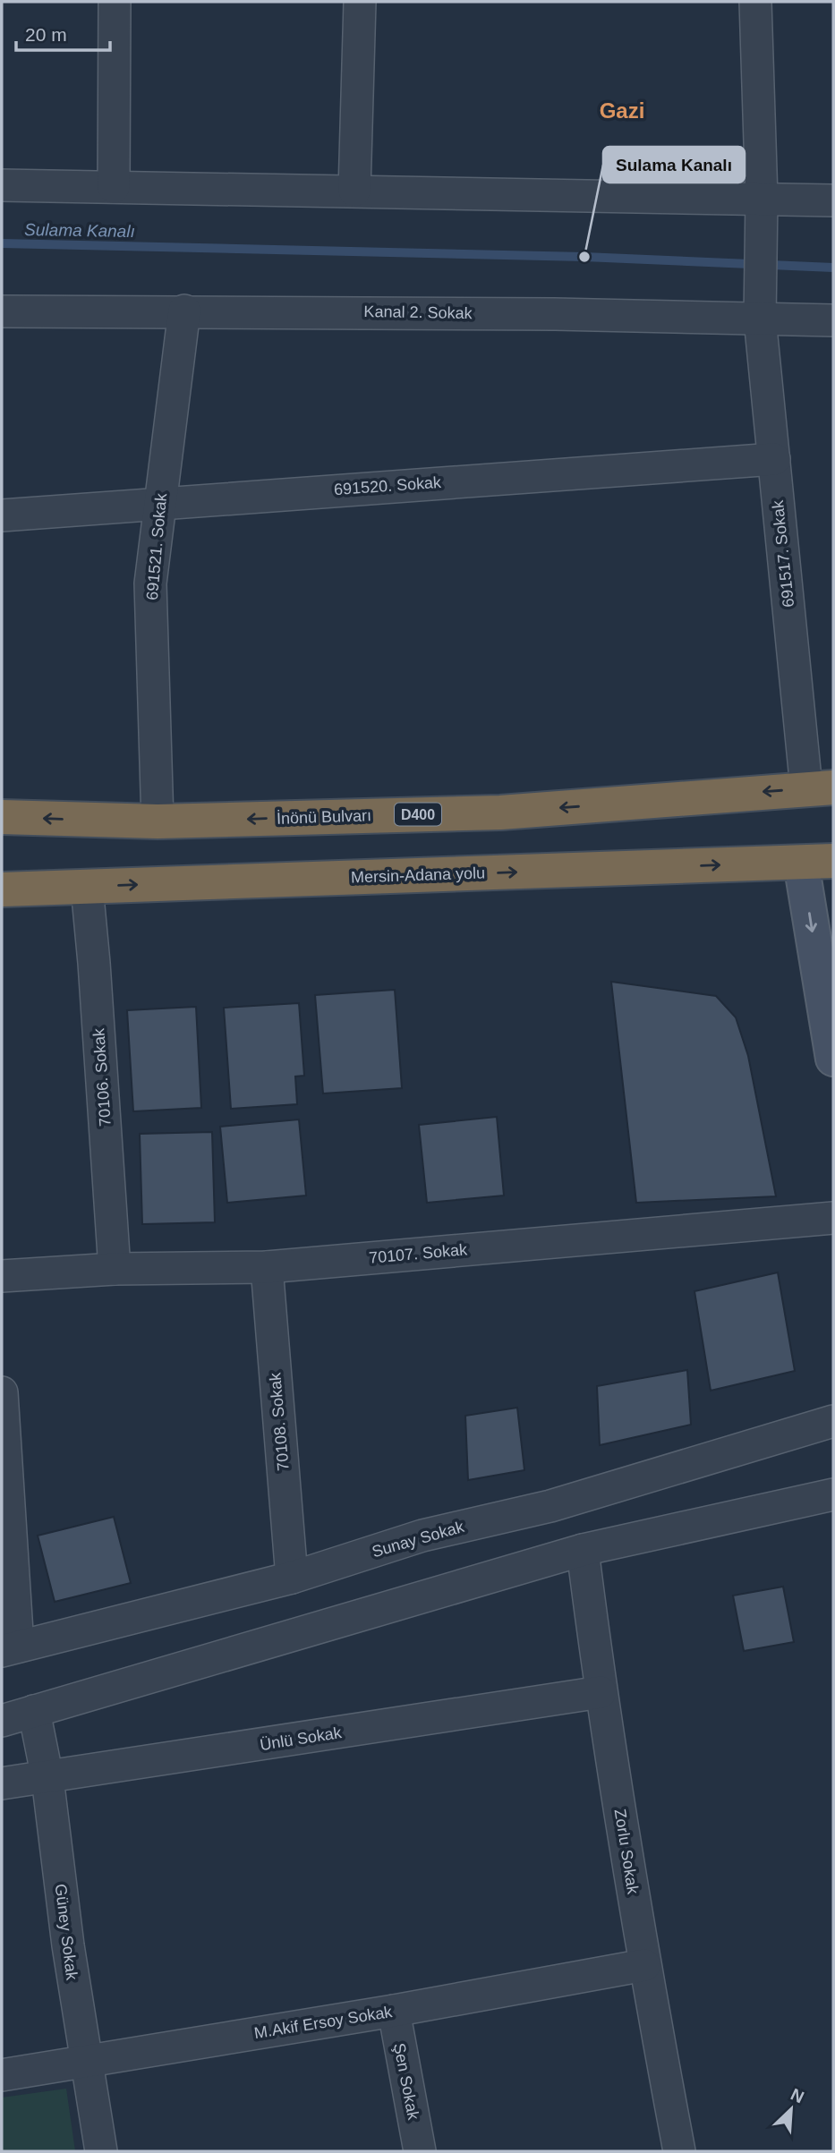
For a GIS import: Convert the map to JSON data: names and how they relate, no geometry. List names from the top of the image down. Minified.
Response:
{"streets":{"highway":["D400","İnönü Bulvarı","Mersin-Adana yolu"],"street":["Kanal 2. Sokak","691520. Sokak","691521. Sokak","691517. Sokak","70106. Sokak","70107. Sokak","70108. Sokak","Sunay Sokak","Ünlü Sokak","Zorlu Sokak","Güney Sokak","M.Akif Ersoy Sokak","Şen Sokak"]},"crossings":[["Kanal 2. Sokak","691521. Sokak"],["Kanal 2. Sokak","691517. Sokak"],["691520. Sokak","691521. Sokak"],["691520. Sokak","691517. Sokak"],["691521. Sokak","İnönü Bulvarı"],["691517. Sokak","İnönü Bulvarı"],["Mersin-Adana yolu","70106. Sokak"],["70106. Sokak","70107. Sokak"],["70107. Sokak","70108. Sokak"],["70108. Sokak","Sunay Sokak"],["Ünlü Sokak","Zorlu Sokak"],["Ünlü Sokak","Güney Sokak"],["Zorlu Sokak","M.Akif Ersoy Sokak"],["Güney Sokak","M.Akif Ersoy Sokak"],["M.Akif Ersoy Sokak","Şen Sokak"]],"one_way":["İnönü Bulvarı","Mersin-Adana yolu"],"districts":["Gazi"],"water":["Sulama Kanalı"],"places":["Sulama Kanalı"],"scale_bar":"20 m","north":"top right"}
